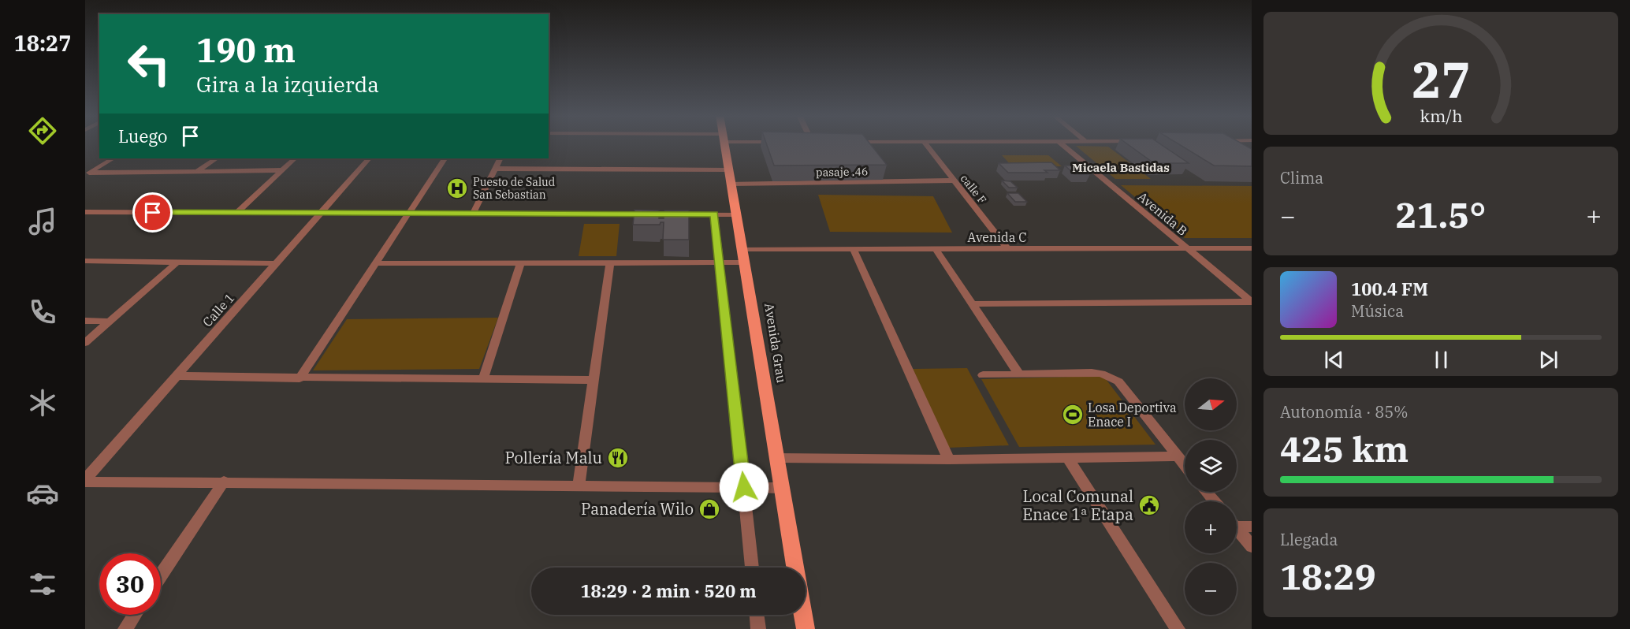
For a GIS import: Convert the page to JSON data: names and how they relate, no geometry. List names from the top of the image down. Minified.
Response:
{"streets":{"main road":["Avenida Grau"],"street":["pasaje .46","calle F","Avenida B","Avenida C","Calle 1"]},"crossings":[["pasaje .46","calle F"],["pasaje .46","Avenida Grau"],["calle F","Avenida C"],["Avenida B","Avenida C"],["Avenida C","Avenida Grau"]],"districts":["Micaela Bastidas"],"places":{"hospital":["Puesto de Salud San Sebastian"],"sports":["Losa Deportiva Enace I"],"restaurant":["Pollería Malu"],"public building":["Local Comunal Enace 1ª Etapa"],"shop":["Panadería Wilo"]},"north":"right","page":{"tabs":"18:27","turn":["190 m","Gira a la izquierda"],"then":"Luego","tile":["Clima",["Autonomía · 85%","425 km"],["Llegada","18:29"]],"heat":["−","21.5°","+"],"song":["100.4 FM","Música"],"map_buttons":["+","−"],"limit":"30","trip":"18:29 · 2 min · 520 m","gauge":["27","km/h"]}}
